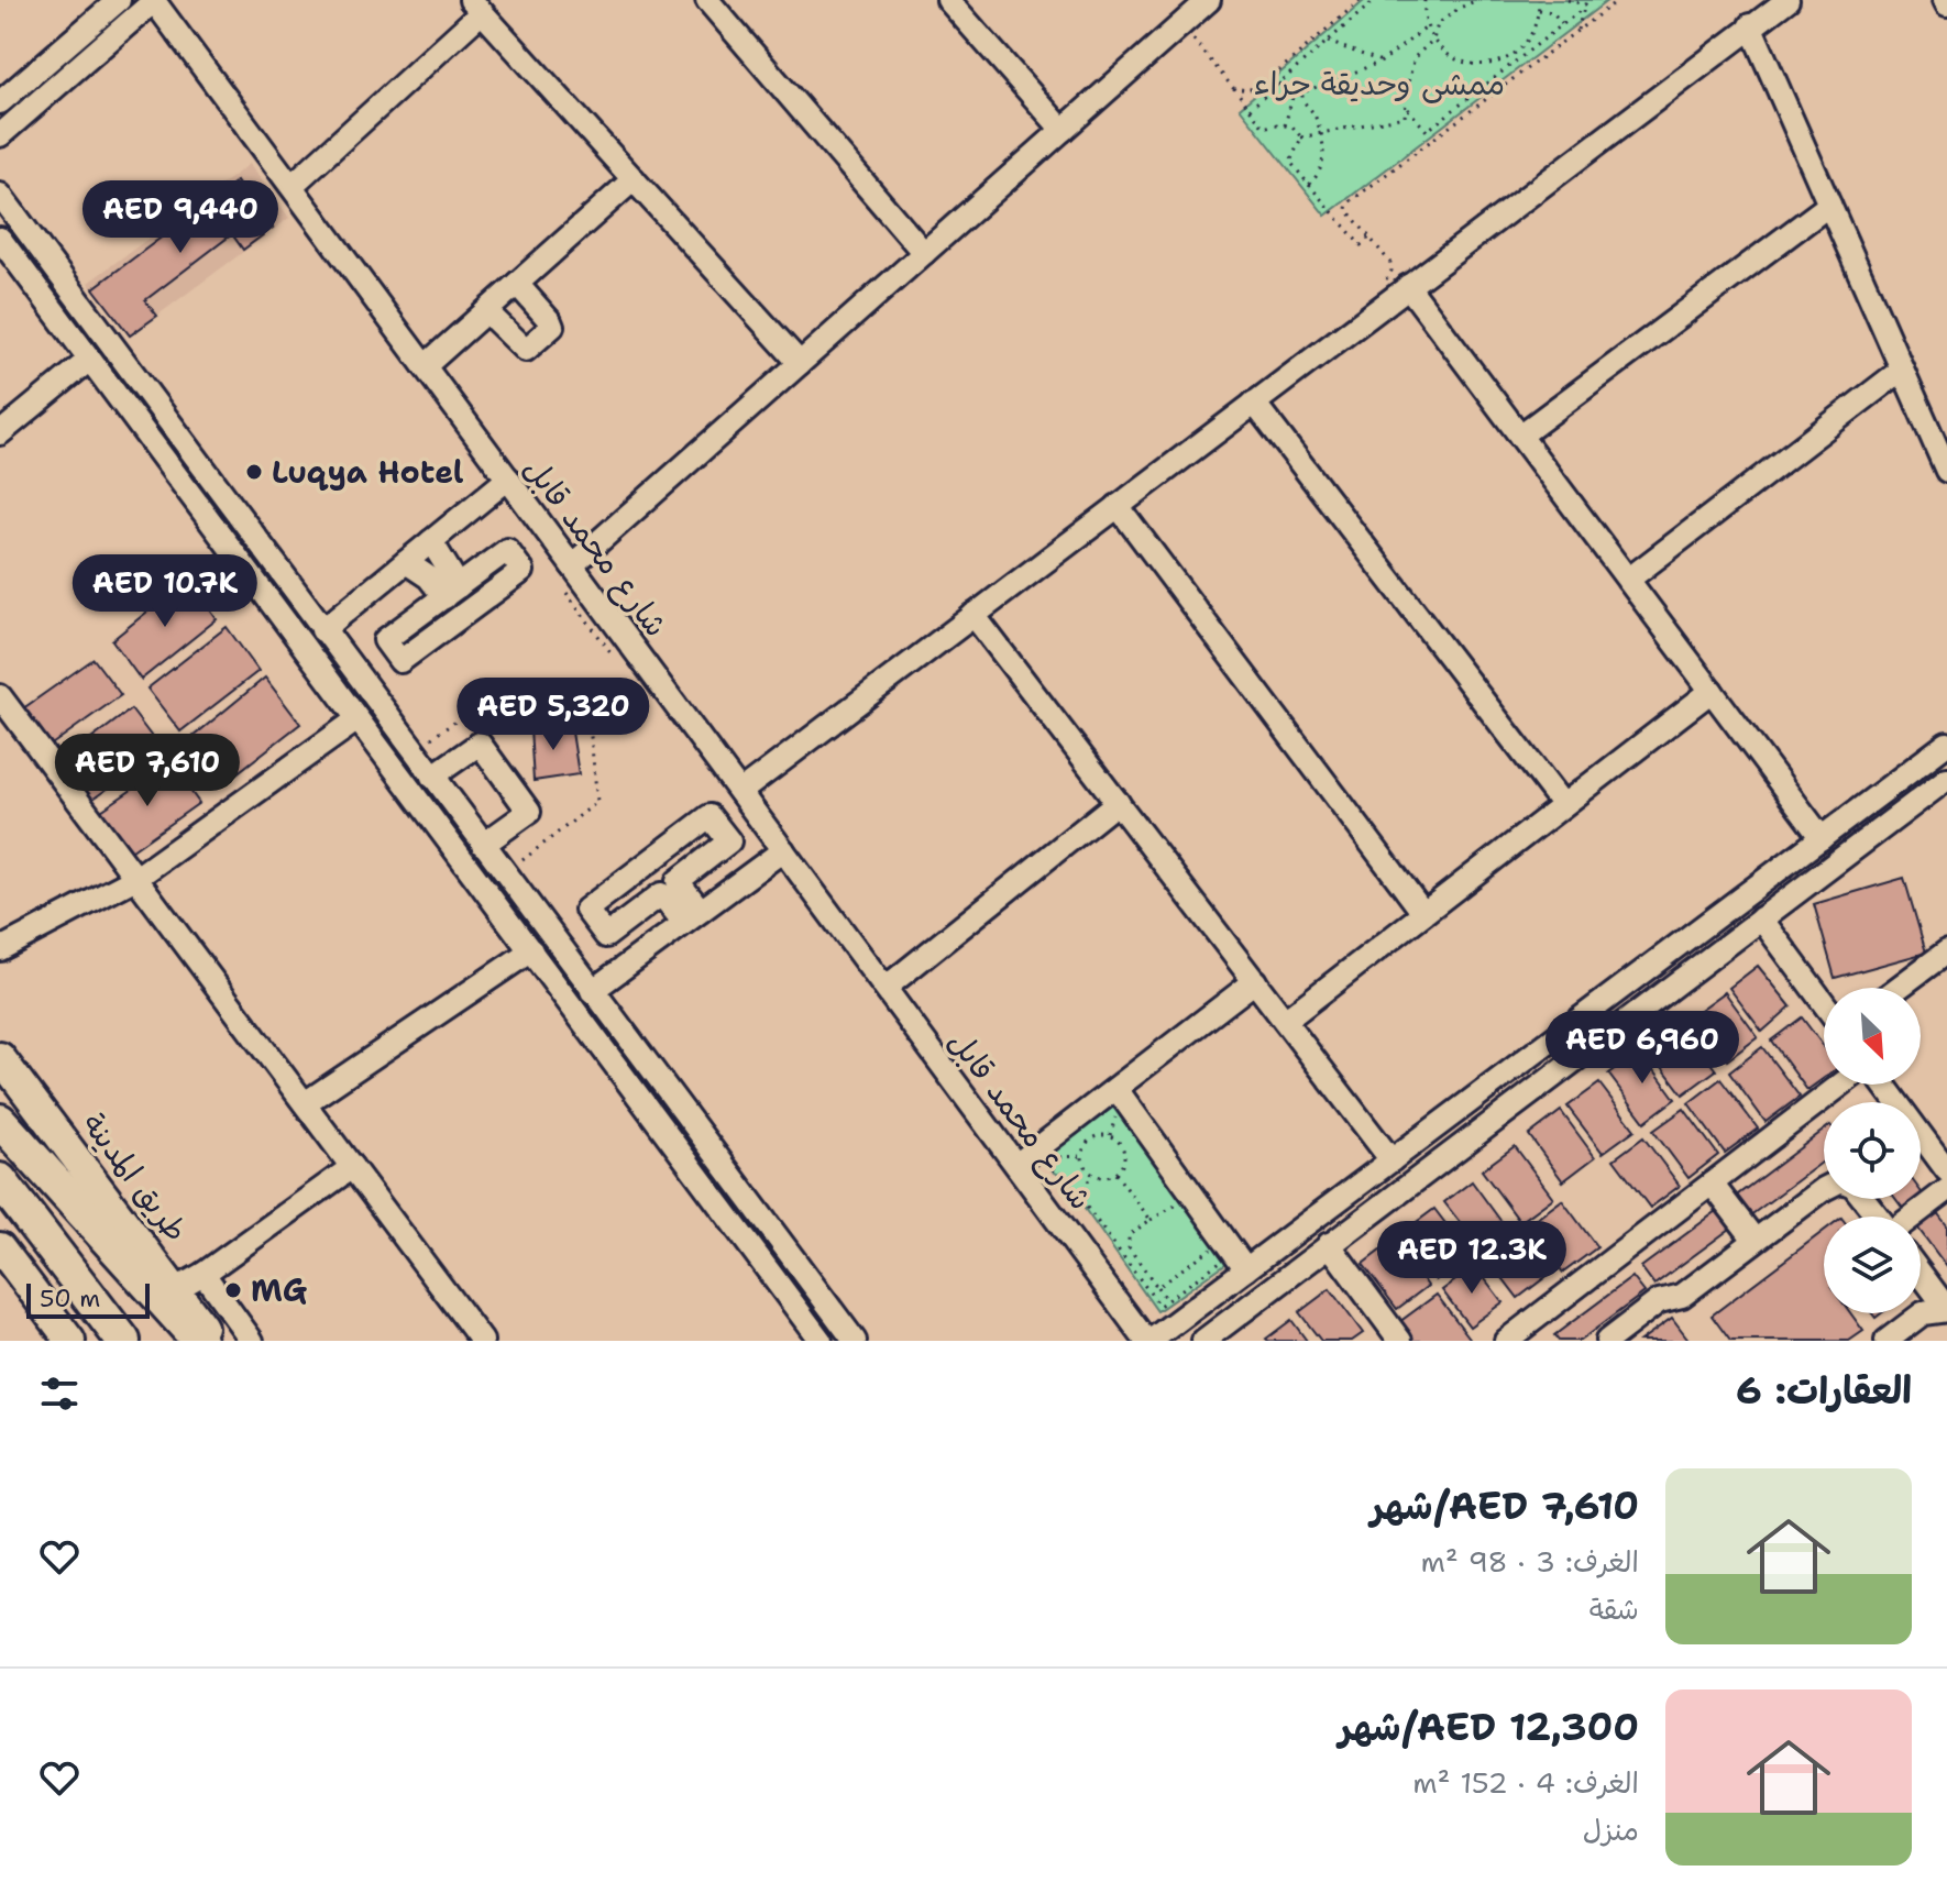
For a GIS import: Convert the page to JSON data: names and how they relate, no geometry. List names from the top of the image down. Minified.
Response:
{"streets":{"main road":["طريق المدينة"],"street":["شارع محمد قابل"]},"parks":["ممشى وحديقة حراء"],"places":["Luqya Hotel","MG"],"scale_bar":"50 m","north":"bottom right","page":{"price":["AED 9,440","AED 10.7K","AED 5,320","AED 7,610","AED 6,960","AED 12.3K"],"scale":"50 m","heading":"العقارات: 6","list":[{"name":"AED 7,610/شهر","note":"الغرف: 3 · 98 m² · شقة"},{"name":"AED 12,300/شهر","note":"الغرف: 4 · 152 m² · منزل"}]}}
